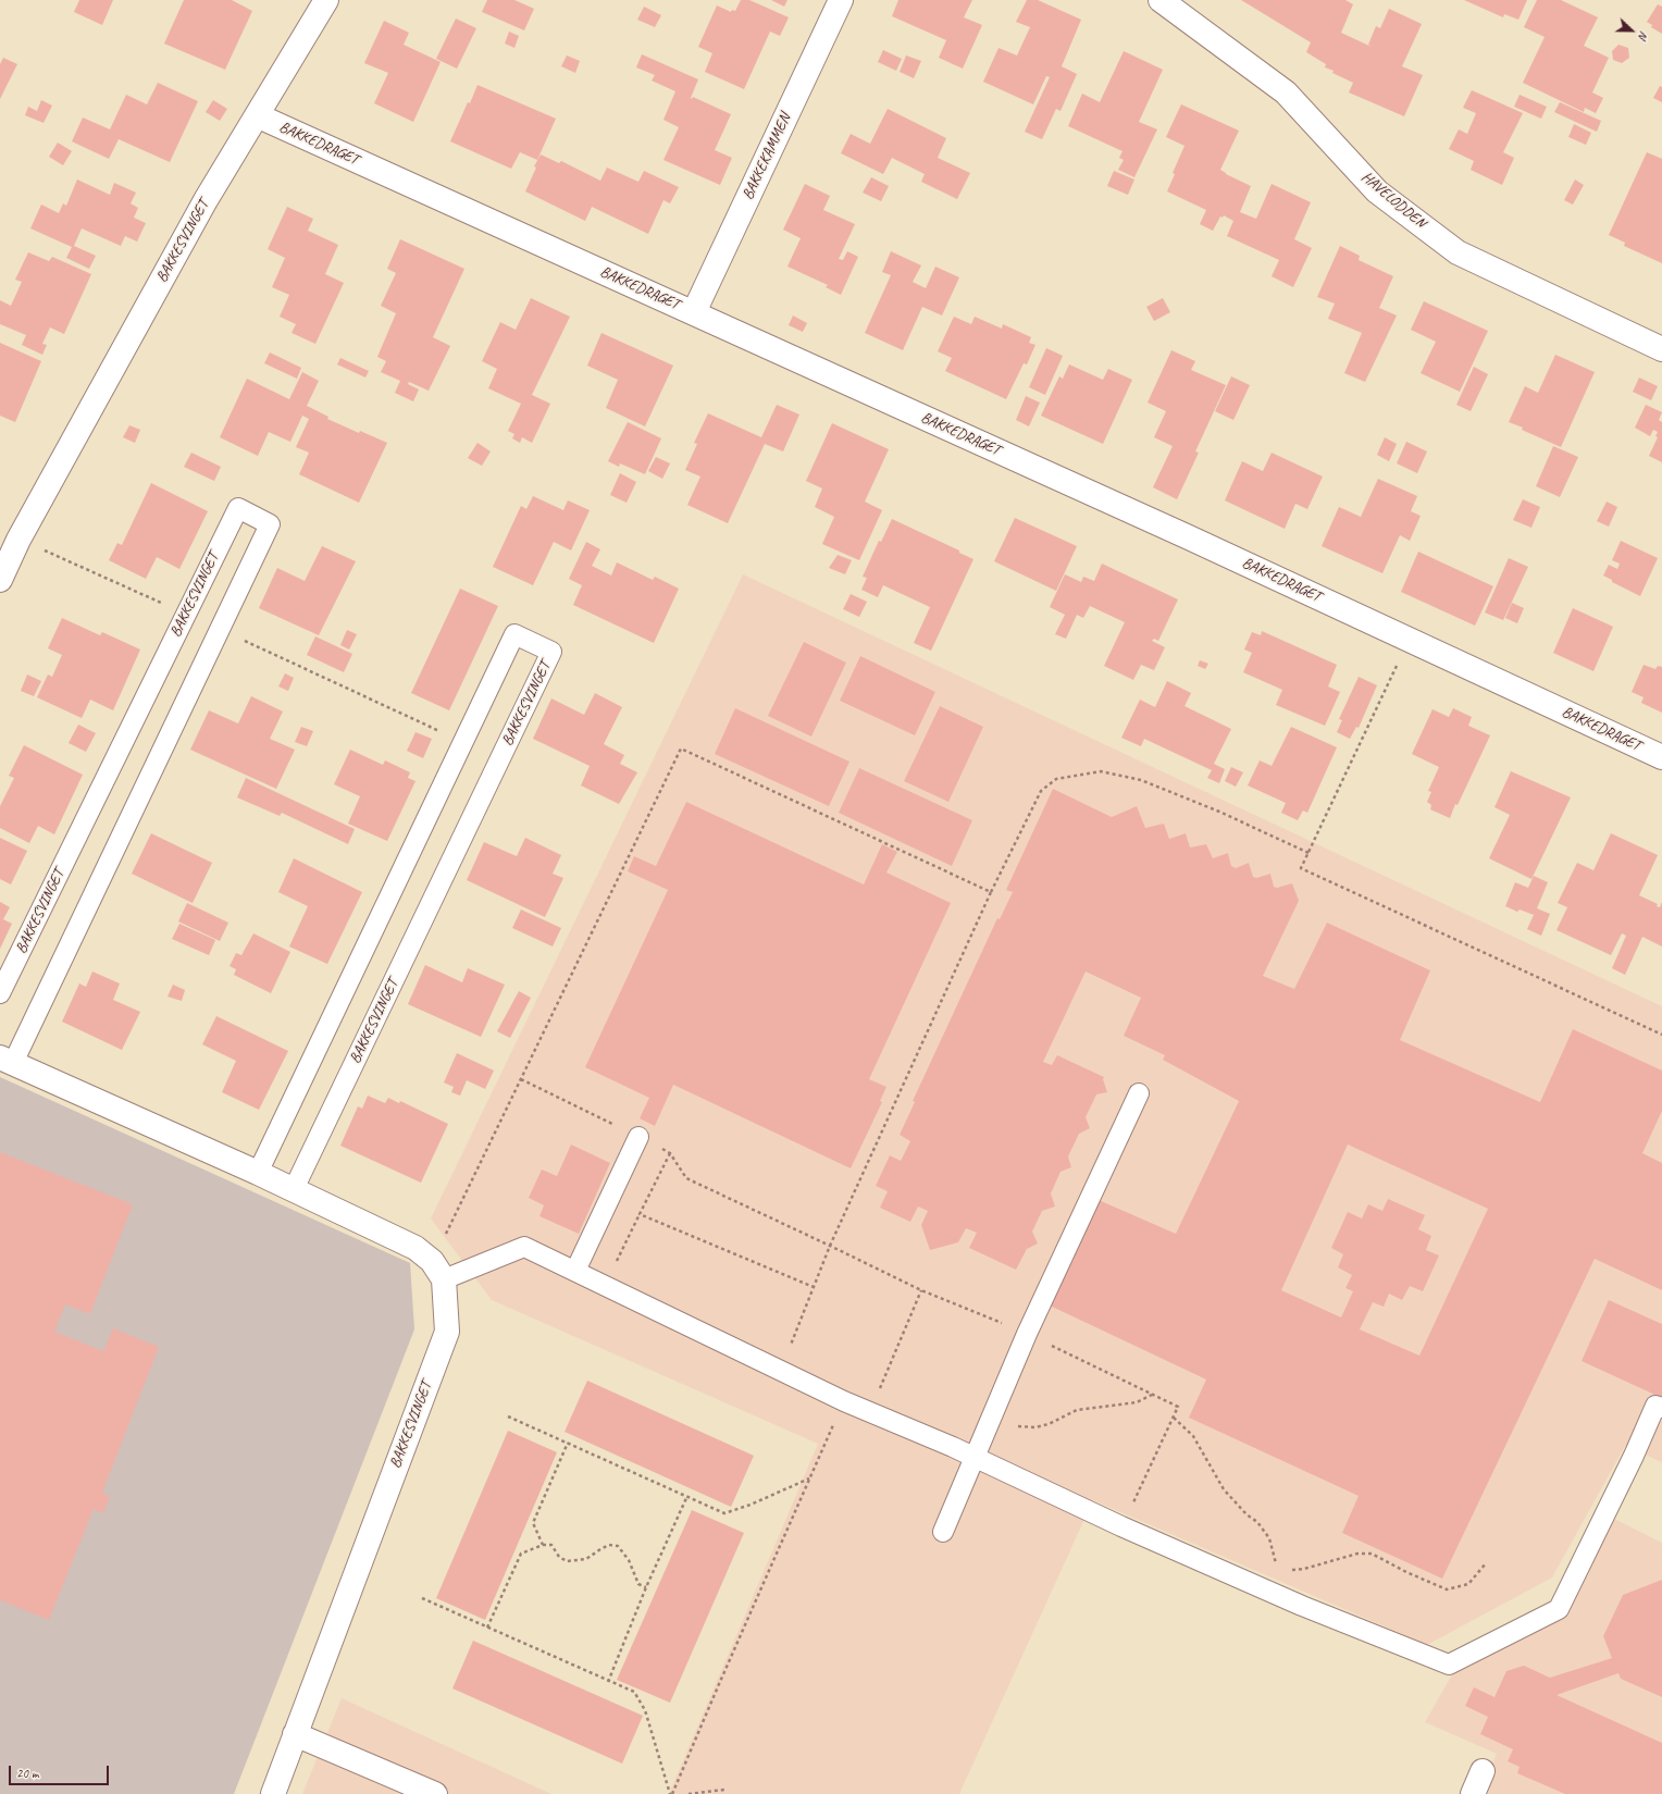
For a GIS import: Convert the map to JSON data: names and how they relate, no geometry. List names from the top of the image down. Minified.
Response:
{"streets":{"street":["BAKKEDRAGET","BAKKEKAMMEN","HAVELODDEN","BAKKESVINGET"]},"crossings":[["BAKKEDRAGET","BAKKEKAMMEN"],["BAKKEDRAGET","BAKKESVINGET"]],"scale_bar":"20 m","north":"right"}
